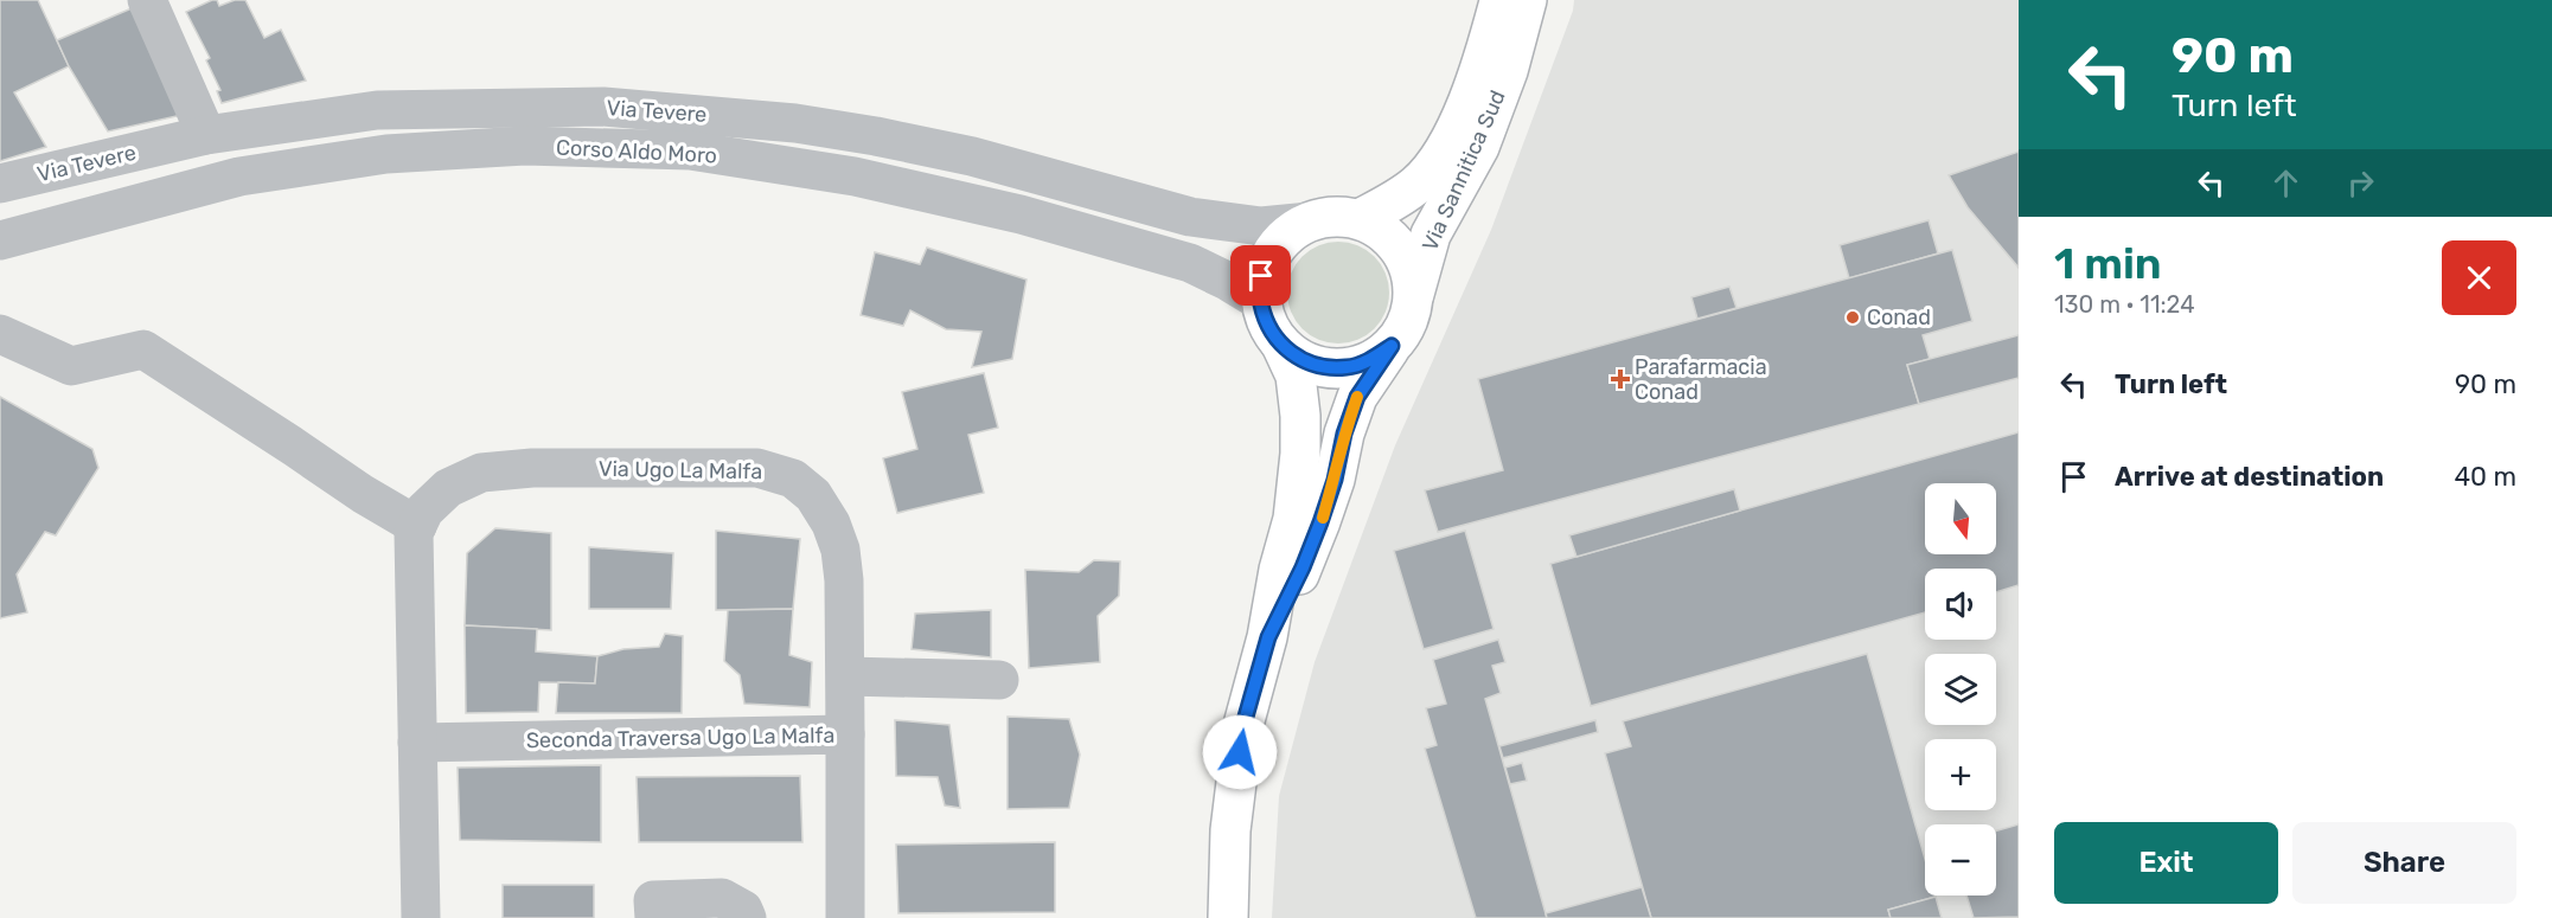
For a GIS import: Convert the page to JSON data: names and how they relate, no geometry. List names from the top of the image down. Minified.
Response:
{"streets":{"main road":["Via Sannitica Sud"],"street":["Via Tevere","Corso Aldo Moro","Via Ugo La Malfa","Seconda Traversa Ugo La Malfa"]},"crossings":[["Via Tevere","Corso Aldo Moro"],["Via Tevere","Via Sannitica Sud"],["Corso Aldo Moro","Via Sannitica Sud"],["Via Ugo La Malfa","Seconda Traversa Ugo La Malfa"]],"places":{"other":["Conad"],"health":["Parafarmacia Conad"]},"north":"bottom","page":{"turn":["90 m","Turn left"],"heading":["1 min","130 m · 11:24"],"list":[{"name":"Turn left","value":"90 m"},{"name":"Arrive at destination","value":"40 m"}],"map_buttons":["+","−"],"buttons":["Exit","Share"]}}
